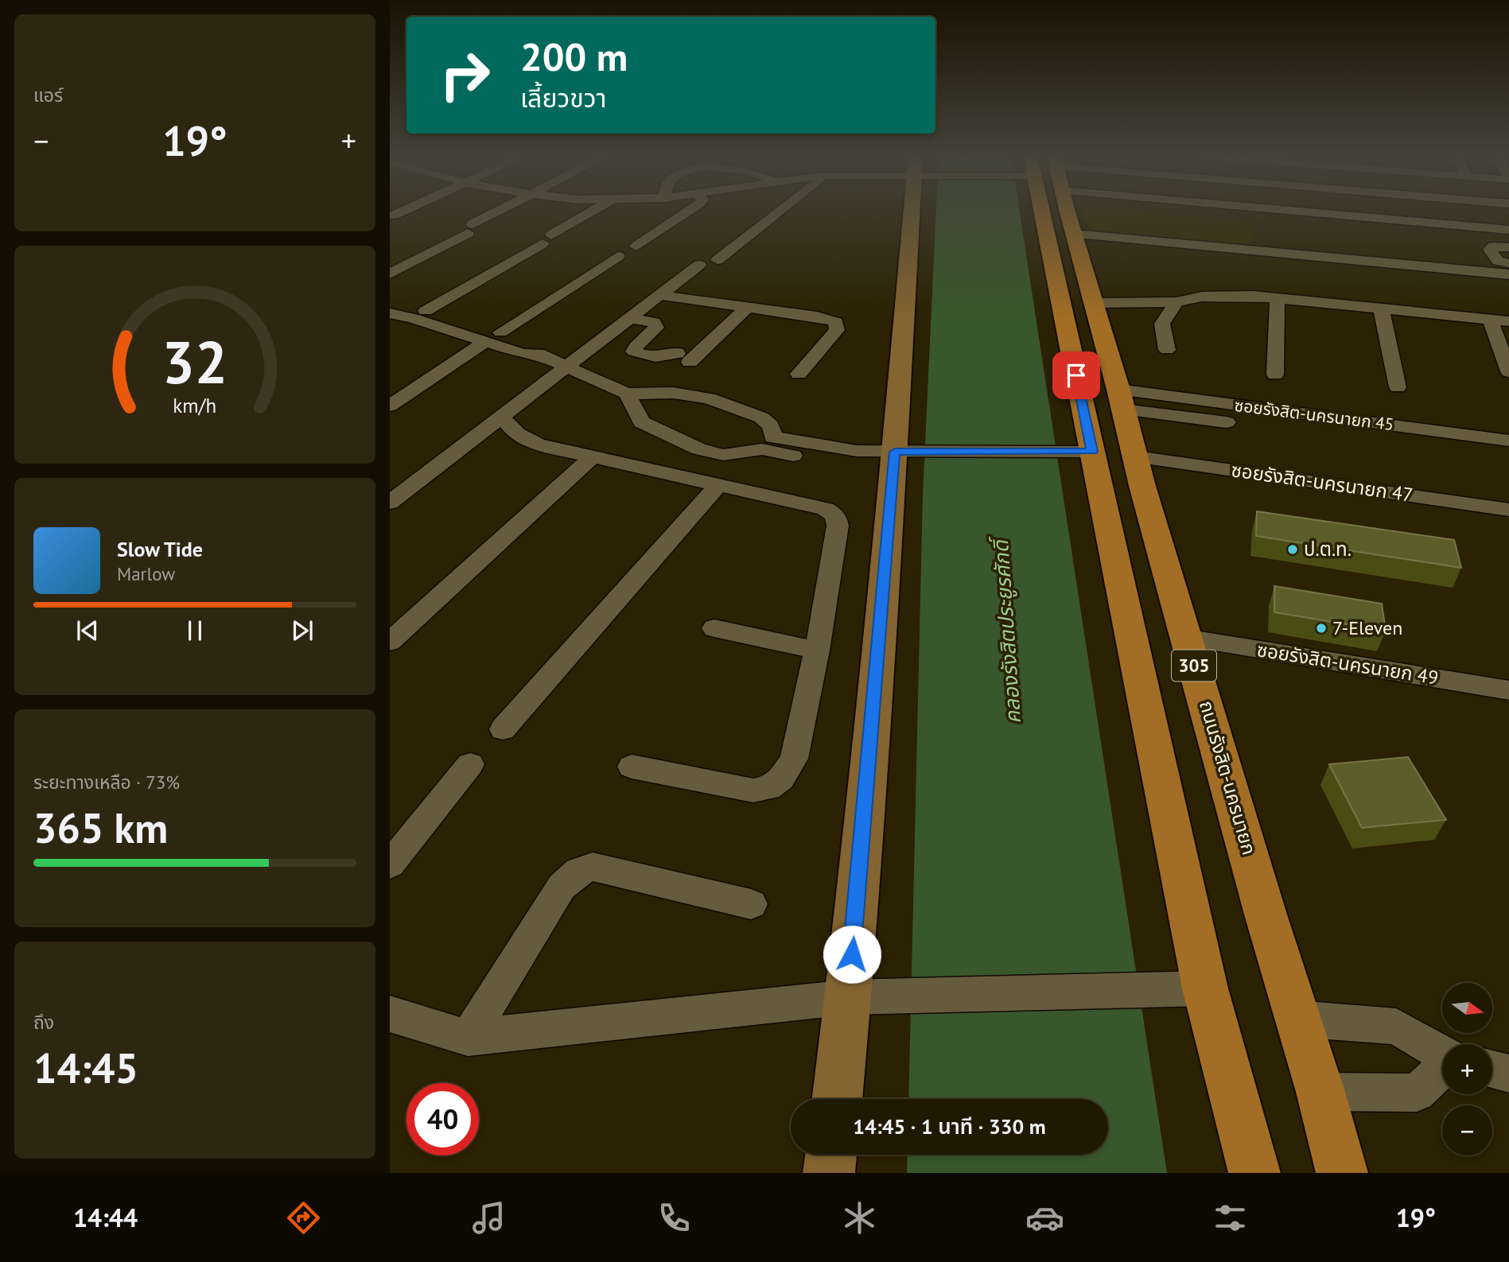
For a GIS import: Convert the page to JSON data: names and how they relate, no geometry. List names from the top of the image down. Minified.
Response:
{"streets":{"main road":["305","ถนนรังสิต-นครนายก"],"street":["ซอยรังสิต-นครนายก 45","ซอยรังสิต-นครนายก 47","ซอยรังสิต-นครนายก 49"]},"crossings":[["ซอยรังสิต-นครนายก 45","ถนนรังสิต-นครนายก"],["ซอยรังสิต-นครนายก 47","ถนนรังสิต-นครนายก"],["ซอยรังสิต-นครนายก 49","ถนนรังสิต-นครนายก"]],"water":["คลองรังสิตประยูรศักดิ์"],"places":["ป.ต.ท.","7-Eleven"],"north":"right","page":{"tile":["แอร์",["ระยะทางเหลือ · 73%","365 km"],["ถึง","14:45"]],"turn":["200 m","เลี้ยวขวา"],"heat":["−","19°","+"],"song":["Slow Tide","Marlow"],"map_buttons":["+","−"],"limit":"40","trip":"14:45 · 1 นาที · 330 m","tabs":["14:44","19°"],"gauge":["32","km/h"]}}
